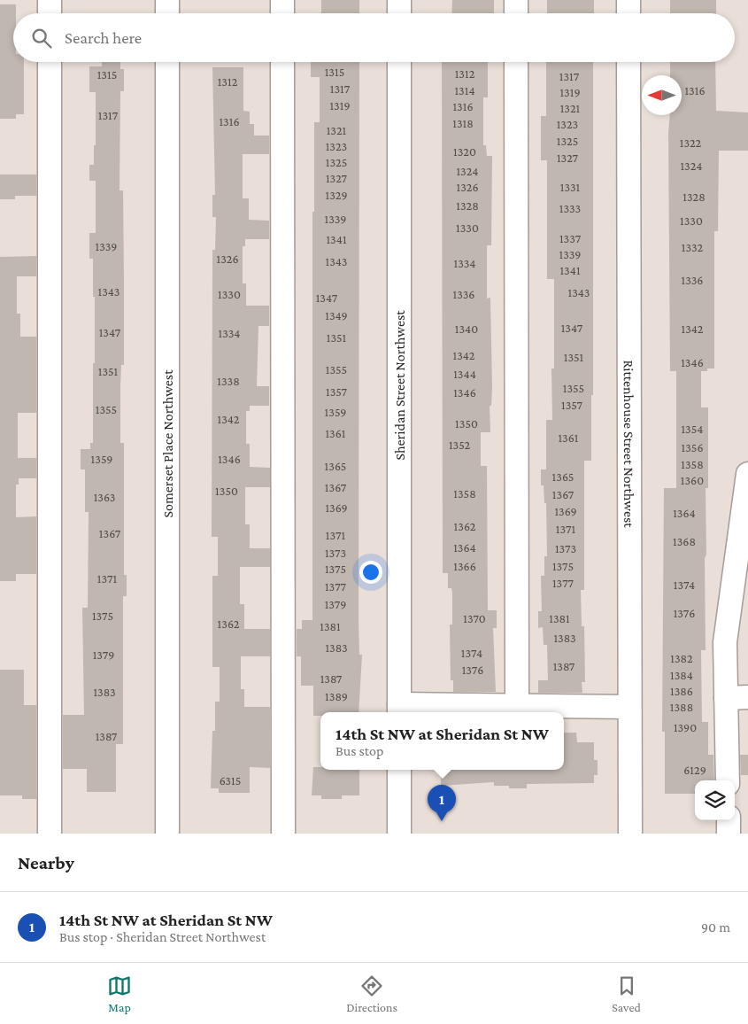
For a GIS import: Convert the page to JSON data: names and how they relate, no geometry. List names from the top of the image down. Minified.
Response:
{"streets":{"street":["Sheridan Street Northwest","Somerset Place Northwest","Rittenhouse Street Northwest"]},"house_numbers":["1315","1312","1315","1317","1312","1317","1314","1316","1319","1319","1316","1321","1317","1316","1318","1323","1321","1325","1322","1323","1320","1327","1325","1324","1324","1327","1326","1331","1329","1328","1328","1333","1339","1330","1330","1337","1341","1339","1332","1339","1326","1343","1334","1341","1336","1343","1343","1330","1336","1347","1349","1347","1340","1342","1347","1334","1351","1342","1351","1346","1355","1351","1344","1338","1355","1357","1346","1357","1355","1359","1342","1350","1354","1361","1361","1352","1356","1359","1346","1358","1365","1365","1360","1367","1350","1358","1367","1363","1369","1369","1364","1362","1371","1367","1371","1368","1364","1373","1373","1366","1375","1375","1371","1377","1374","1377","1379","1376","1375","1370","1381","1362","1381","1383","1383","1374","1379","1382","1387","1376","1384","1387","1386","1383","1389","1388","1390","1387","6129","6315"],"north":"left","page":{"search":"Search here","popup":["14th St NW at Sheridan St NW","Bus stop"],"pins":"1","heading":"Nearby","list":[{"mark":"1","name":"14th St NW at Sheridan St NW","note":"Bus stop · Sheridan Street Northwest","value":"90 m"}],"nav":["Map","Directions","Saved"]}}
